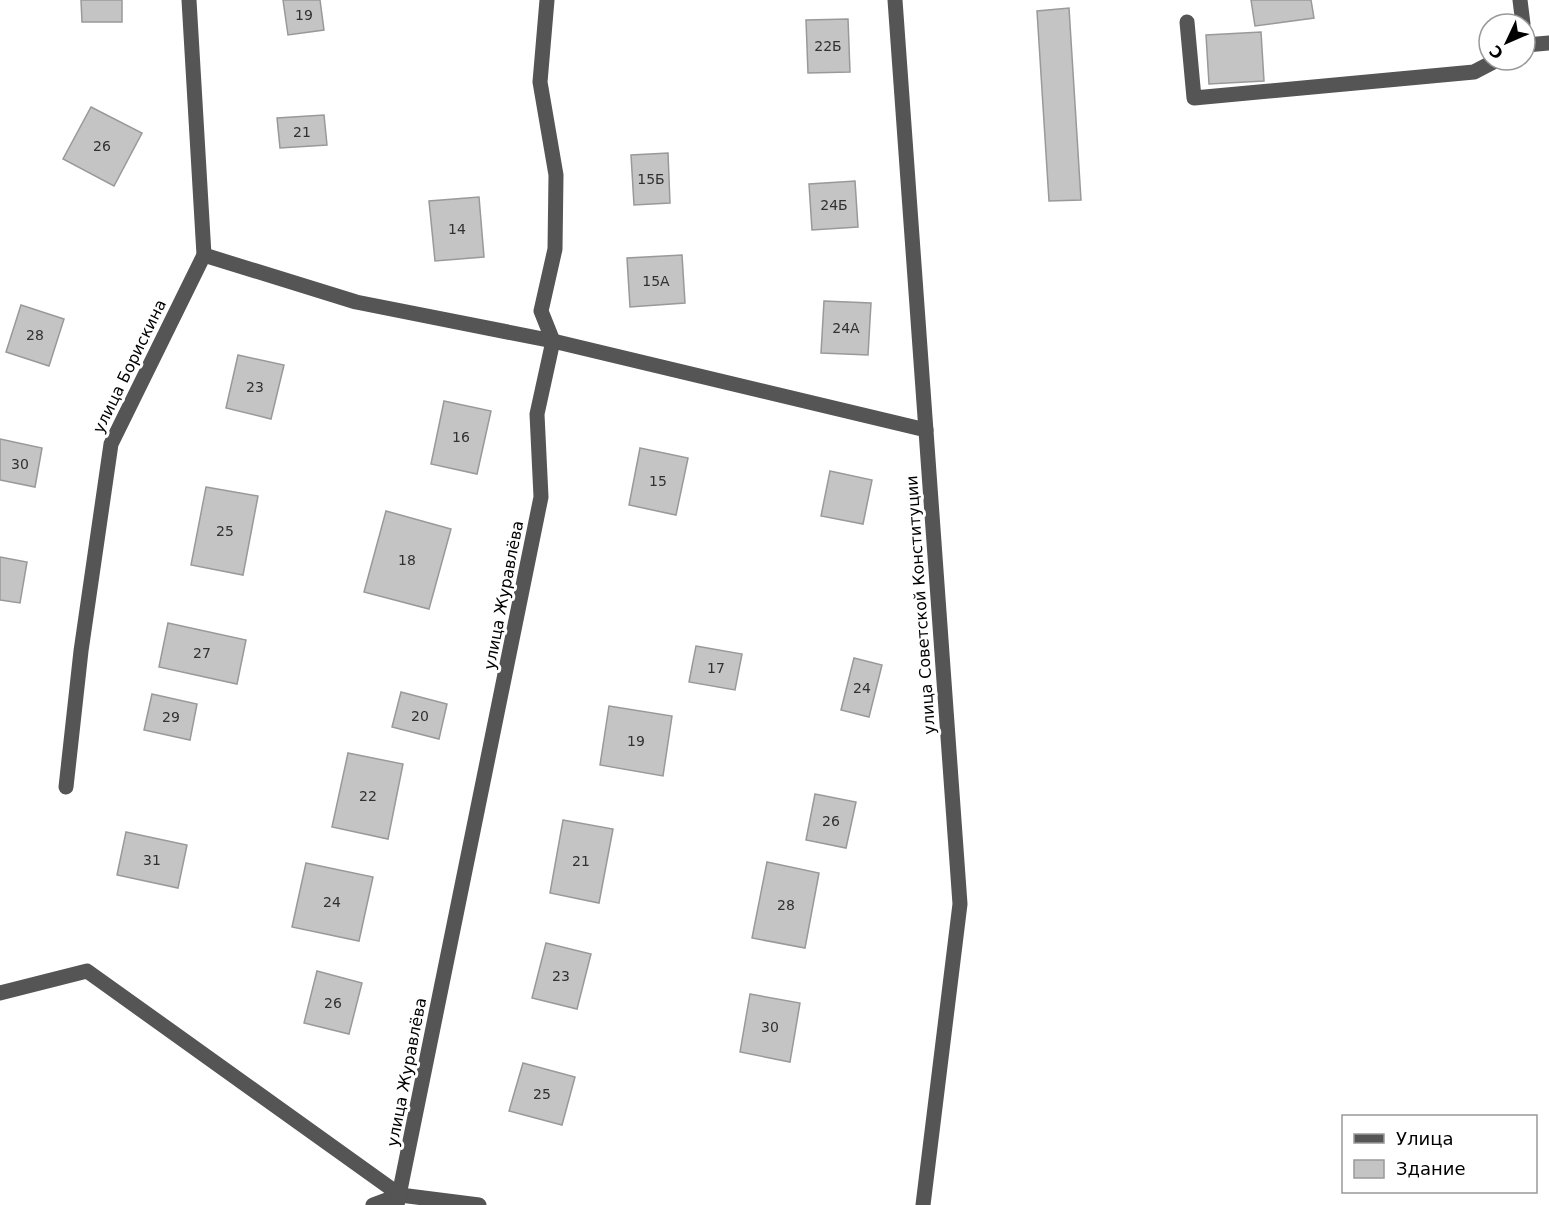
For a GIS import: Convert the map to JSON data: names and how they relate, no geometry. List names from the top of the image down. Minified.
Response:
{"streets":{"street":["улица Борискина","улица Журавлёва","улица Советской Конституции"]},"house_numbers":["19","22Б","21","26","15Б","24Б","14","15А","24А","28","23","16","30","15","25","18","27","17","24","20","29","19","22","26","31","21","24","28","23","26","30","25"],"legend":["Улица","Здание"],"north":"bottom left"}
